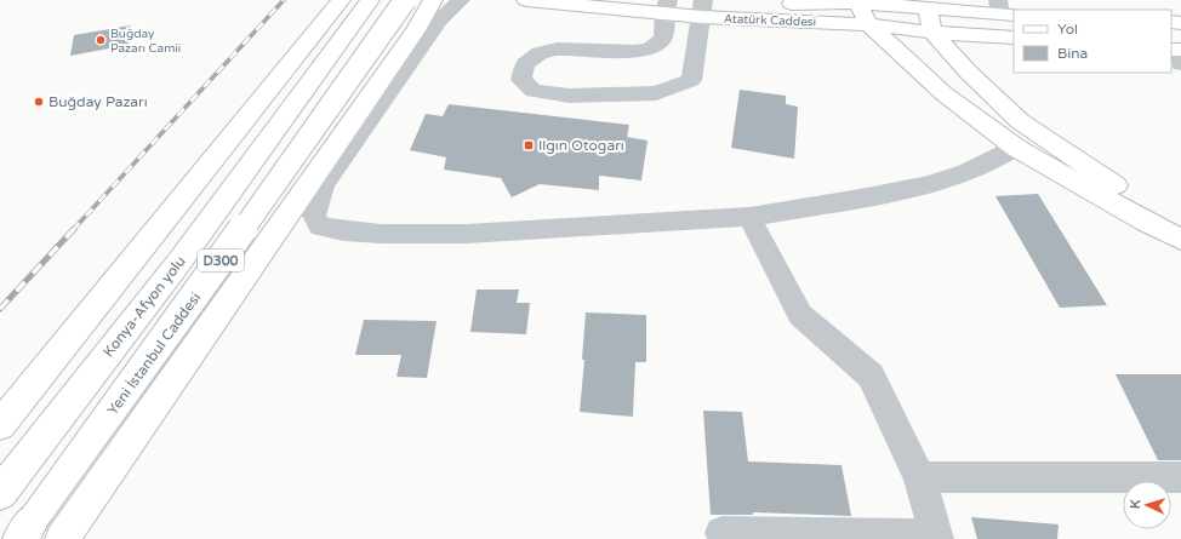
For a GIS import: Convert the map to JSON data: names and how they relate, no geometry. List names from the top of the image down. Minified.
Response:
{"streets":{"main road":["Atatürk Caddesi","D300","Konya-Afyon yolu","Yeni İstanbul Caddesi"]},"places":{"other":["Buğday Pazarı Camii","Buğday Pazarı"],"transit":["Ilgın Otogarı"]},"legend":["Yol","Bina"],"north":"left"}
